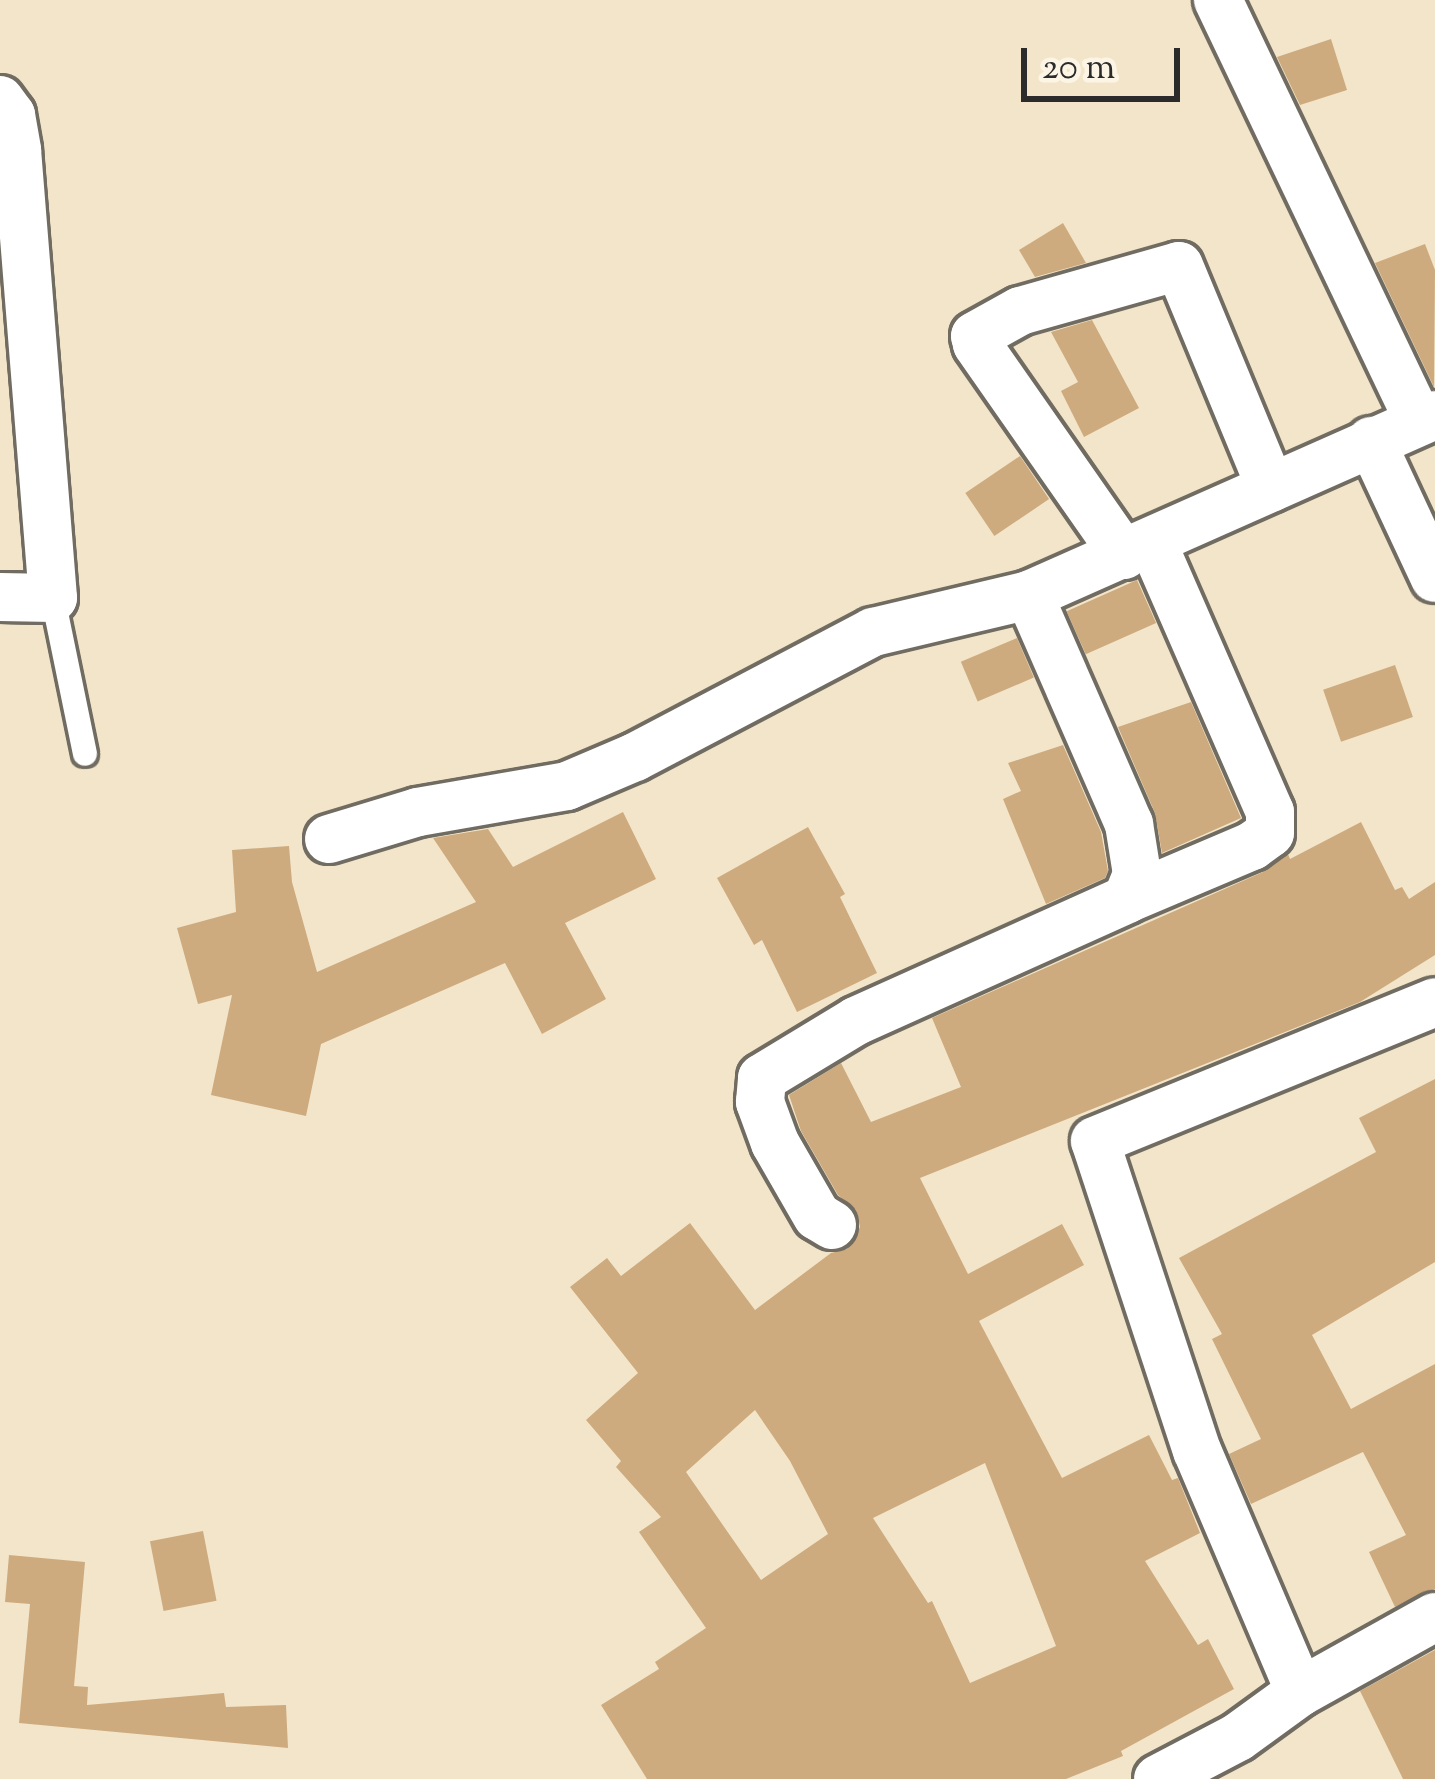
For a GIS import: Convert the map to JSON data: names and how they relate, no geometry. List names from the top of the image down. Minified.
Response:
{"scale_bar":"20 m"}
